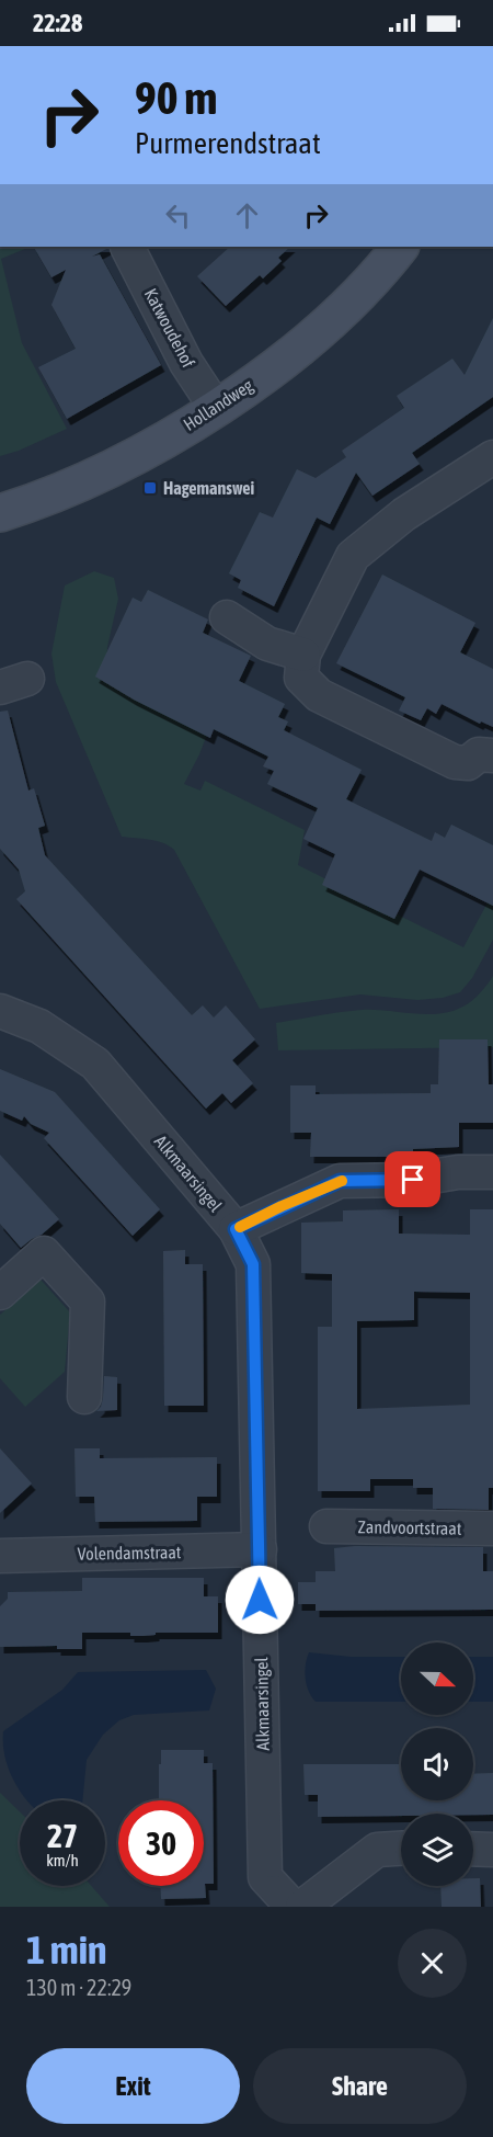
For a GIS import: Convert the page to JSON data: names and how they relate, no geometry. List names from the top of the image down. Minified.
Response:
{"streets":{"street":["Katwoudehof","Hollandweg","Alkmaarsingel","Zandvoortstraat","Volendamstraat"]},"crossings":[["Katwoudehof","Hollandweg"],["Alkmaarsingel","Volendamstraat"]],"places":{"transit":["Hagemanswei"]},"north":"right","page":{"status":"22:28","turn":["90 m","Purmerendstraat"],"speed":"27 km/h","limit":"30","heading":["1 min","130 m · 22:29"],"buttons":["Exit","Share"]}}
